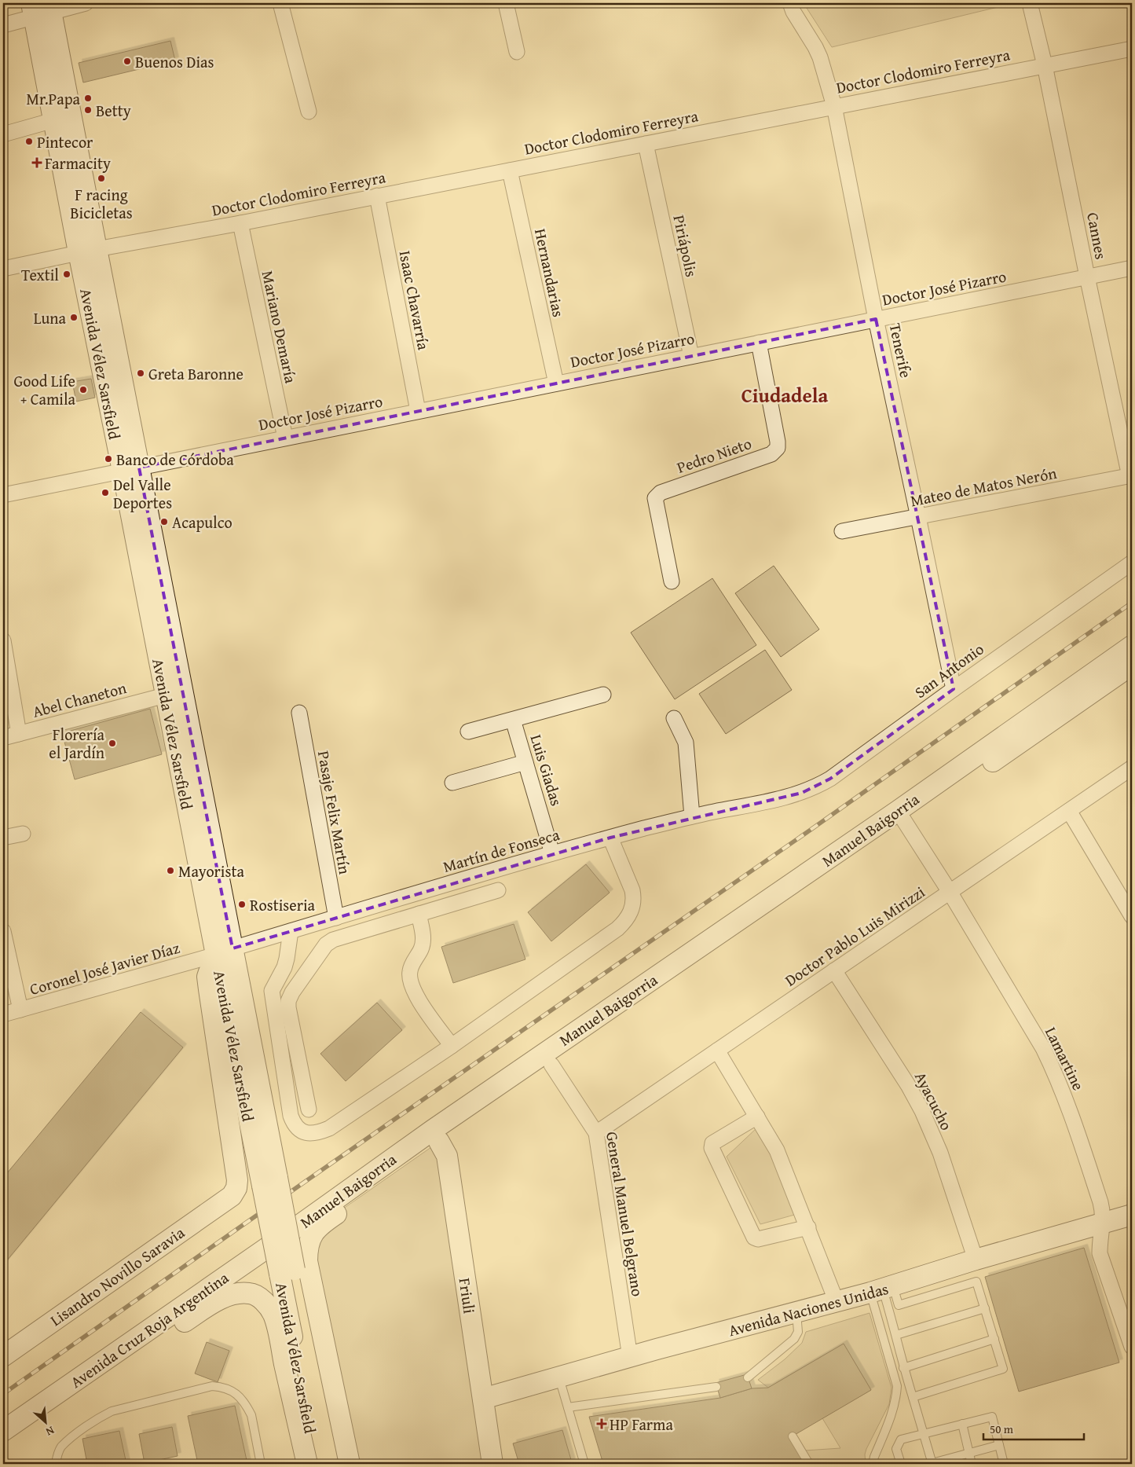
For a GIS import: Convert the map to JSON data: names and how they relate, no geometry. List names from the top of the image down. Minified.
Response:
{"streets":{"main road":["Avenida Vélez Sarsfield","Manuel Baigorria","Lisandro Novillo Saravia","Friuli","Avenida Naciones Unidas","Avenida Cruz Roja Argentina"],"street":["Doctor Clodomiro Ferreyra","Cannes","Piriápolis","Hernandarias","Doctor José Pizarro","Isaac Chavarría","Mariano Demaría","Tenerife","Pedro Nieto","Mateo de Matos Nerón","San Antonio","Abel Chaneton","Luis Giadas","Pasaje Felix Martín","Martín de Fonseca","Doctor Pablo Luis Mirizzi","Coronel José Javier Díaz","Lamartine","Ayacucho","General Manuel Belgrano"]},"crossings":[["Doctor Clodomiro Ferreyra","Cannes"],["Doctor Clodomiro Ferreyra","Piriápolis"],["Doctor Clodomiro Ferreyra","Hernandarias"],["Doctor Clodomiro Ferreyra","Isaac Chavarría"],["Doctor Clodomiro Ferreyra","Mariano Demaría"],["Doctor Clodomiro Ferreyra","Tenerife"],["Doctor Clodomiro Ferreyra","Avenida Vélez Sarsfield"],["Cannes","Doctor José Pizarro"],["Cannes","Mateo de Matos Nerón"],["Piriápolis","Doctor José Pizarro"],["Hernandarias","Doctor José Pizarro"],["Doctor José Pizarro","Isaac Chavarría"],["Doctor José Pizarro","Mariano Demaría"],["Doctor José Pizarro","Tenerife"],["Doctor José Pizarro","Avenida Vélez Sarsfield"],["Doctor José Pizarro","Pedro Nieto"],["Tenerife","Mateo de Matos Nerón"],["Tenerife","San Antonio"],["Avenida Vélez Sarsfield","Abel Chaneton"],["Avenida Vélez Sarsfield","Martín de Fonseca"],["Avenida Vélez Sarsfield","Coronel José Javier Díaz"],["Avenida Vélez Sarsfield","Lisandro Novillo Saravia"],["San Antonio","Martín de Fonseca"],["Luis Giadas","Martín de Fonseca"],["Pasaje Felix Martín","Martín de Fonseca"],["Manuel Baigorria","Lamartine"],["Manuel Baigorria","General Manuel Belgrano"],["Manuel Baigorria","Friuli"],["Manuel Baigorria","Avenida Cruz Roja Argentina"],["Martín de Fonseca","Coronel José Javier Díaz"],["Martín de Fonseca","Lisandro Novillo Saravia"],["Doctor Pablo Luis Mirizzi","Lamartine"],["Doctor Pablo Luis Mirizzi","Ayacucho"],["Doctor Pablo Luis Mirizzi","General Manuel Belgrano"],["Coronel José Javier Díaz","Lisandro Novillo Saravia"],["Lamartine","Avenida Naciones Unidas"],["Ayacucho","Avenida Naciones Unidas"],["General Manuel Belgrano","Avenida Naciones Unidas"],["Friuli","Avenida Naciones Unidas"]],"districts":["Ciudadela"],"places":{"other":["Buenos Dias","Mr.Papa","Betty","Pintecor","F racing Bicicletas","Textil","Luna","Greta Baronne","Good Life + Camila","Banco de Córdoba","Del Valle Deportes","Acapulco","Florería el Jardín","Mayorista","Rostiseria"],"health":["Farmacity","HP Farma"]},"scale_bar":"50 m","north":"bottom right"}
